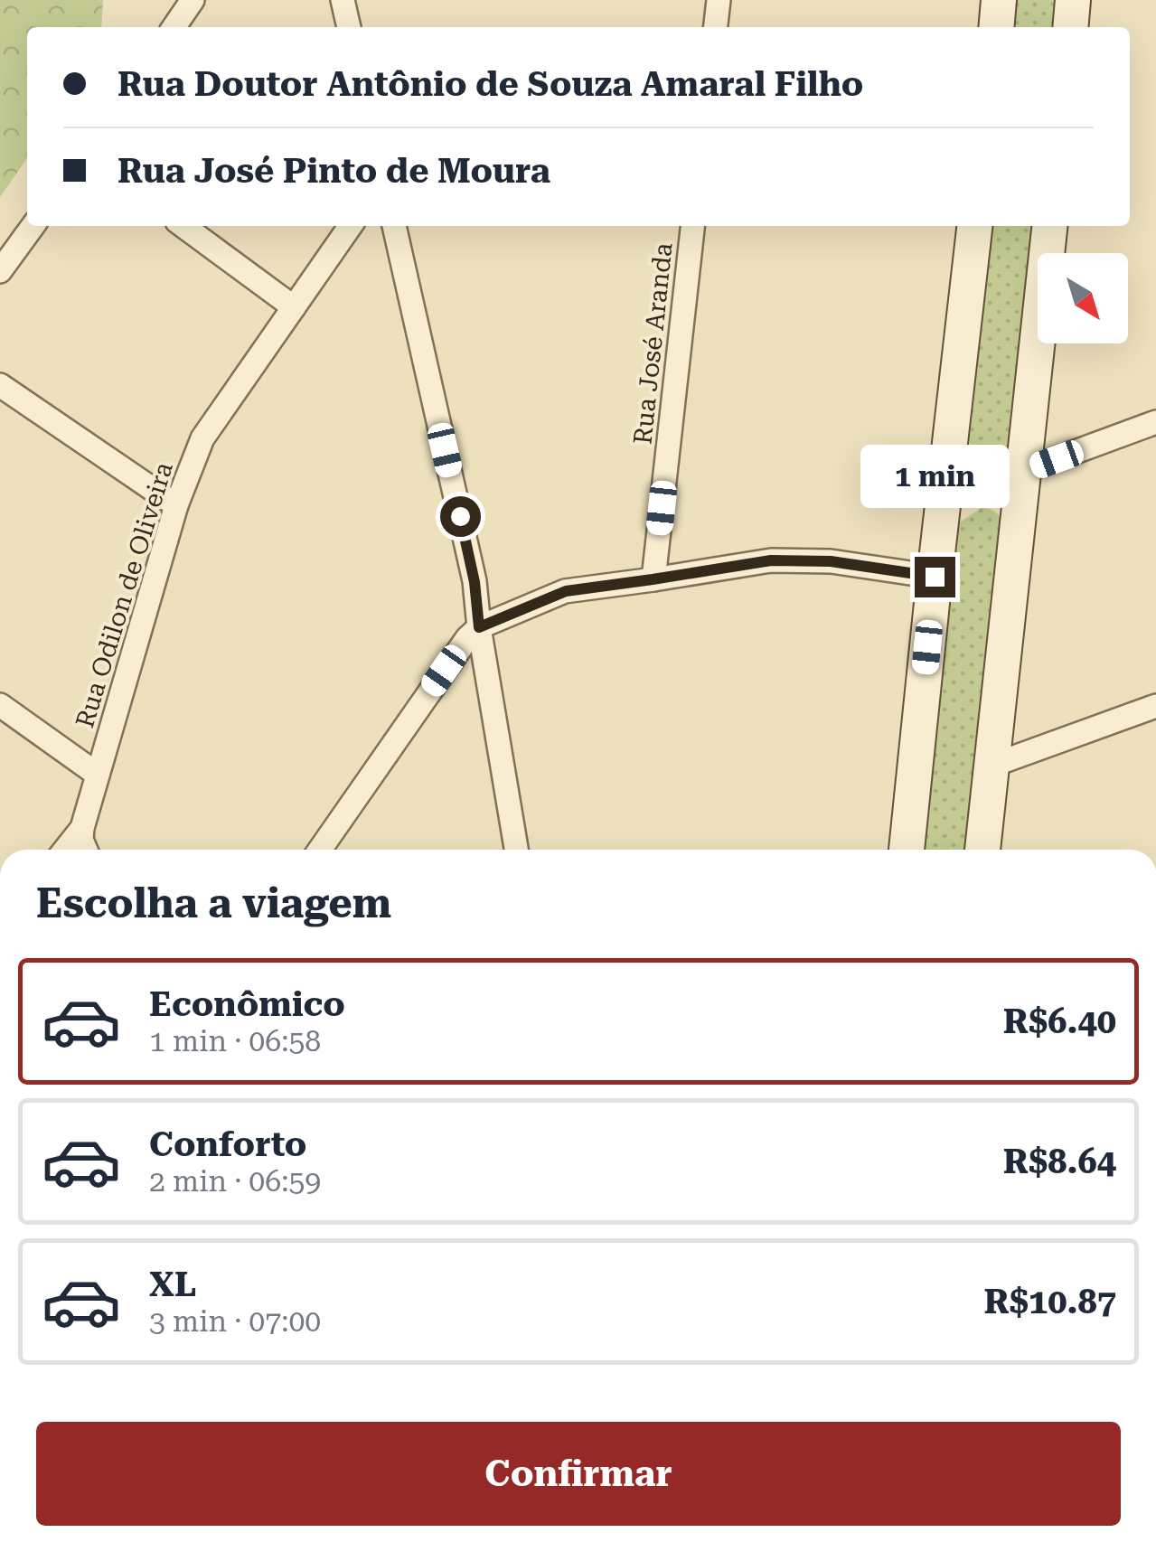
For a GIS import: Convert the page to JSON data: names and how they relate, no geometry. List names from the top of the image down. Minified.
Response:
{"streets":{"street":["Rua José Aranda","Rua Odilon de Oliveira"]},"north":"bottom right","page":{"banner":["Rua Doutor Antônio de Souza Amaral Filho","Rua José Pinto de Moura"],"bubble":"1 min","heading":"Escolha a viagem","list":[{"name":"Econômico","note":"1 min · 06:58","value":"R$6.40"},{"name":"Conforto","note":"2 min · 06:59","value":"R$8.64"},{"name":"XL","note":"3 min · 07:00","value":"R$10.87"}],"buttons":"Confirmar"}}
